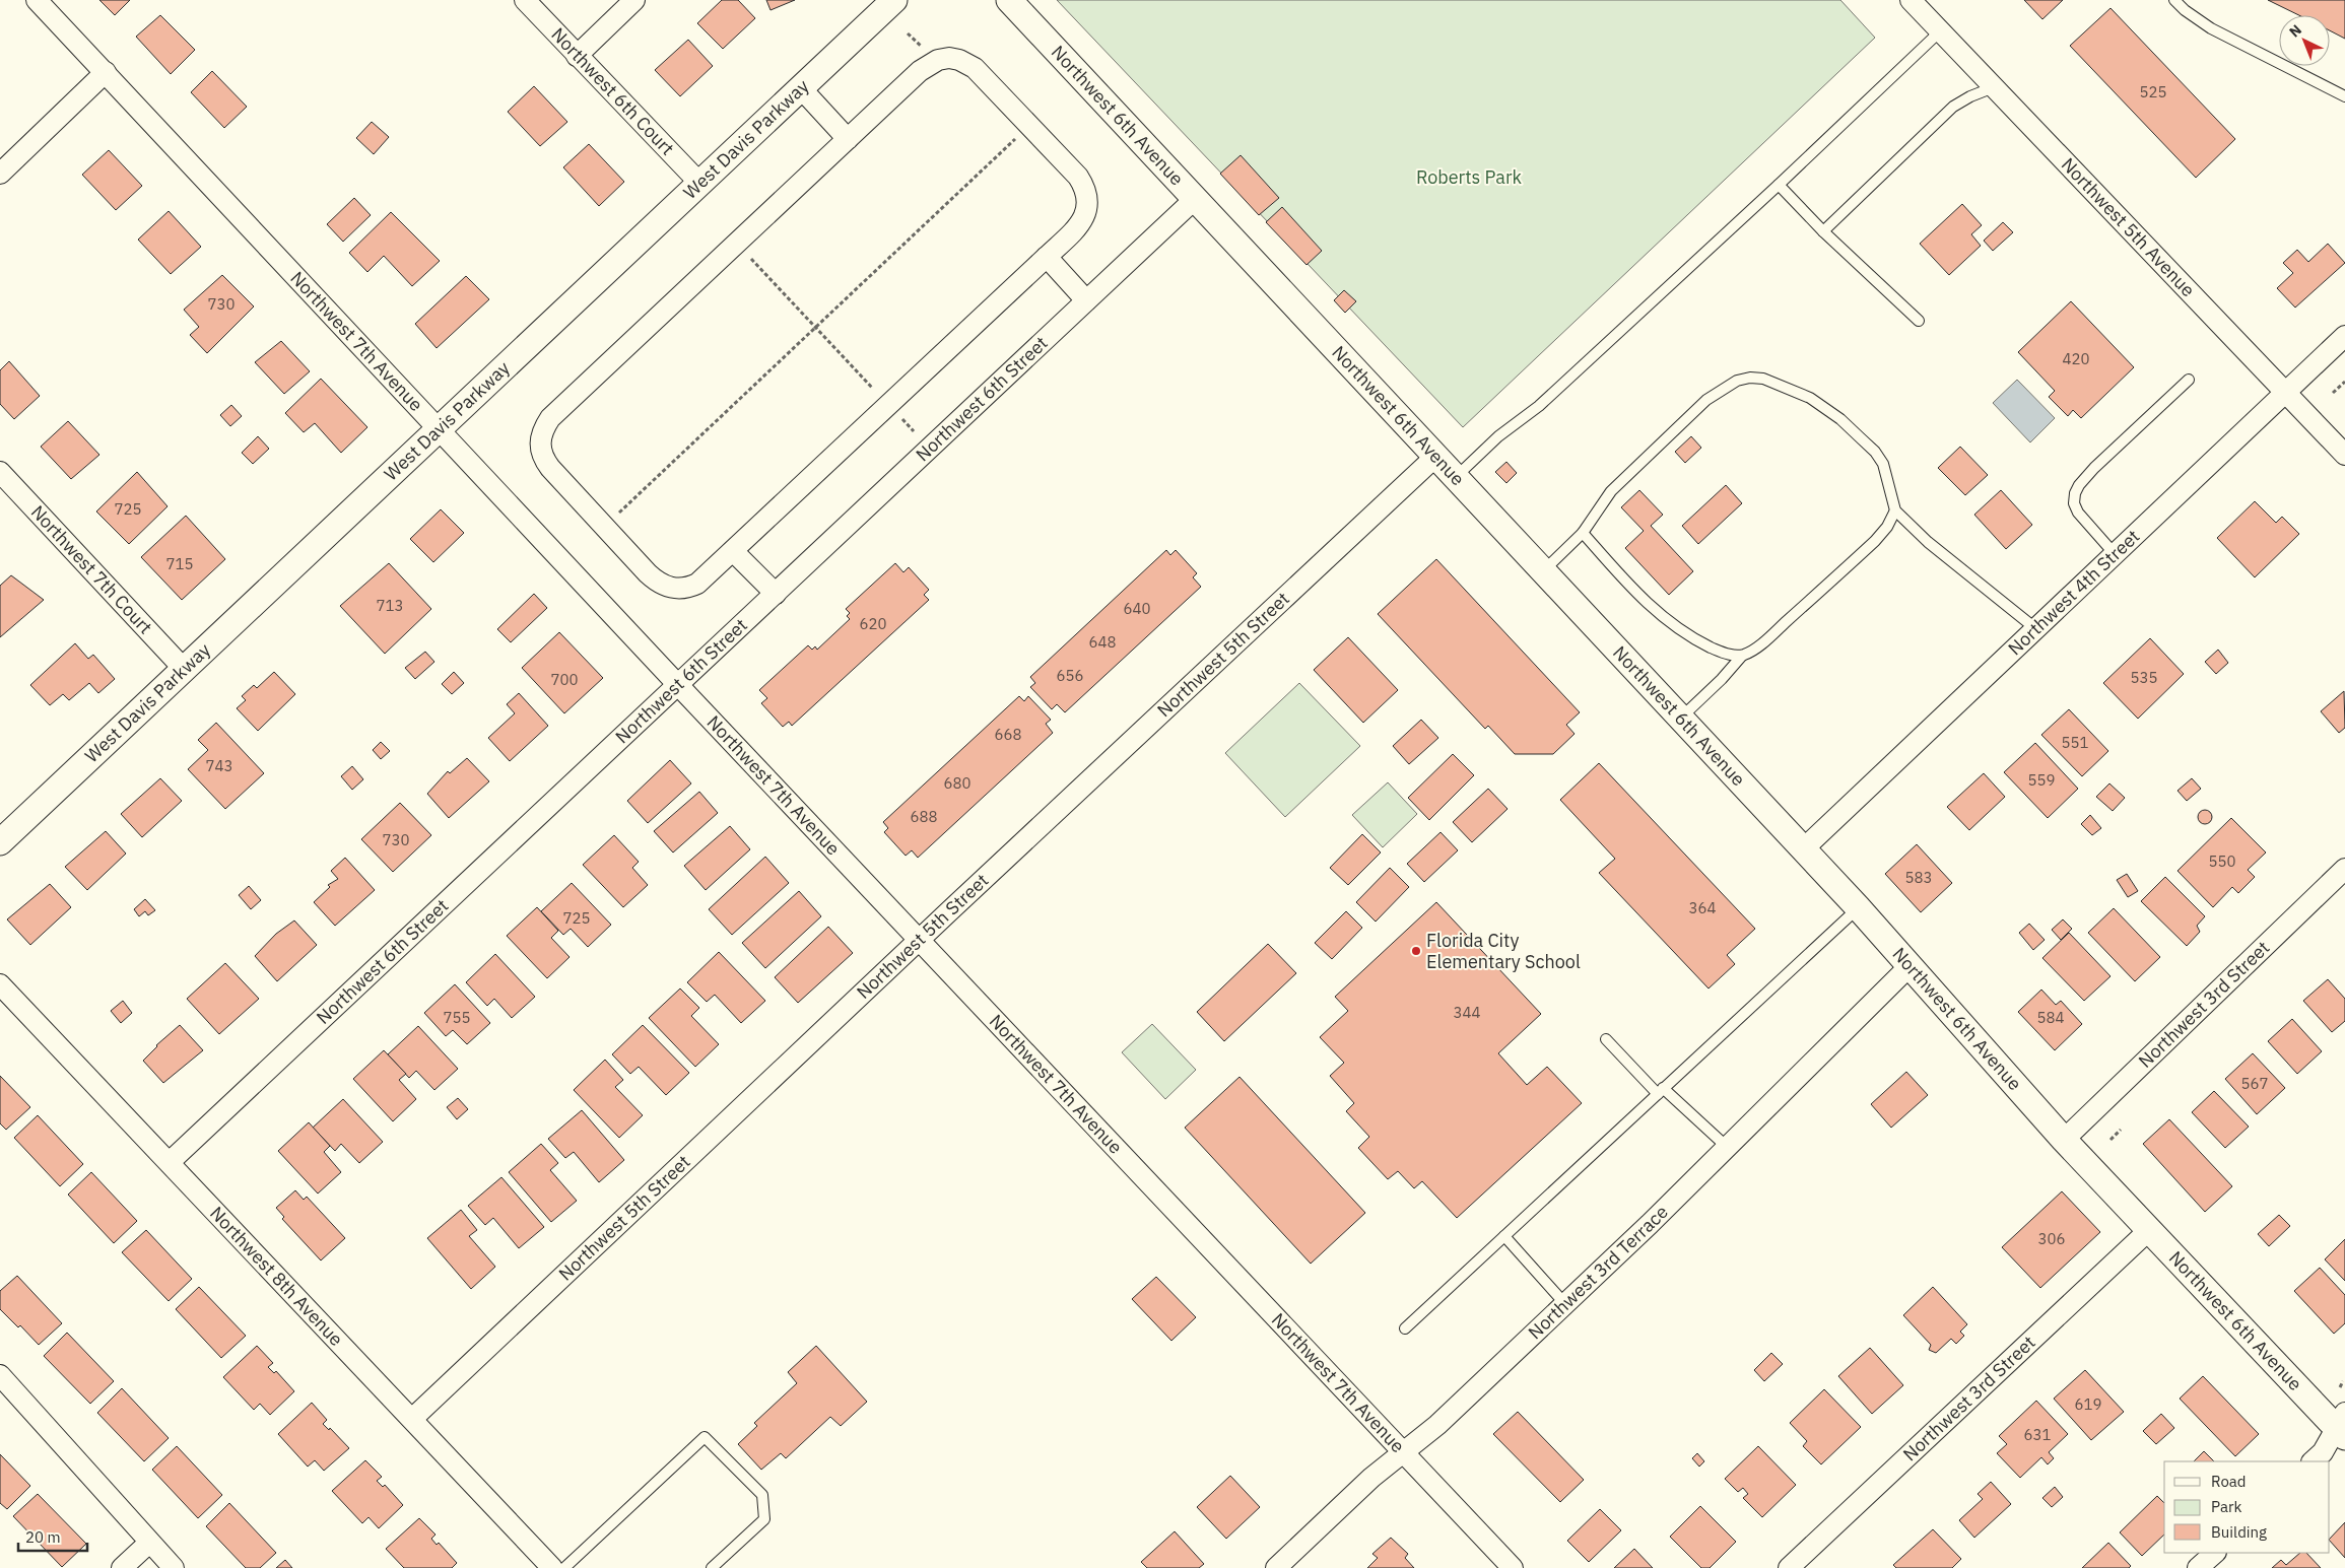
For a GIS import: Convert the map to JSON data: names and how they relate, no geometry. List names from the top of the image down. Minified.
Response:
{"streets":{"street":["Northwest 6th Court","Northwest 6th Avenue","West Davis Parkway","Northwest 5th Avenue","Northwest 7th Avenue","Northwest 6th Street","Northwest 7th Court","Northwest 4th Street","Northwest 5th Street","Northwest 3rd Street","Northwest 3rd Terrace","Northwest 8th Avenue"]},"crossings":[["Northwest 6th Court","West Davis Parkway"],["Northwest 6th Avenue","Northwest 6th Street"],["Northwest 6th Avenue","Northwest 4th Street"],["Northwest 6th Avenue","Northwest 5th Street"],["Northwest 6th Avenue","Northwest 3rd Street"],["Northwest 6th Avenue","Northwest 3rd Terrace"],["West Davis Parkway","Northwest 7th Avenue"],["West Davis Parkway","Northwest 7th Court"],["Northwest 5th Avenue","Northwest 4th Street"],["Northwest 7th Avenue","Northwest 6th Street"],["Northwest 7th Avenue","Northwest 5th Street"],["Northwest 7th Avenue","Northwest 3rd Terrace"],["Northwest 6th Street","Northwest 8th Avenue"],["Northwest 5th Street","Northwest 8th Avenue"]],"parks":["Roberts Park"],"places":["Florida City Elementary School"],"house_numbers":["525","730","420","725","715","713","640","620","648","656","535","700","668","551","743","559","680","688","730","550","583","364","725","344","755","584","567","306","619","631"],"legend":["Road","Park","Building"],"scale_bar":"20 m","north":"top left"}
